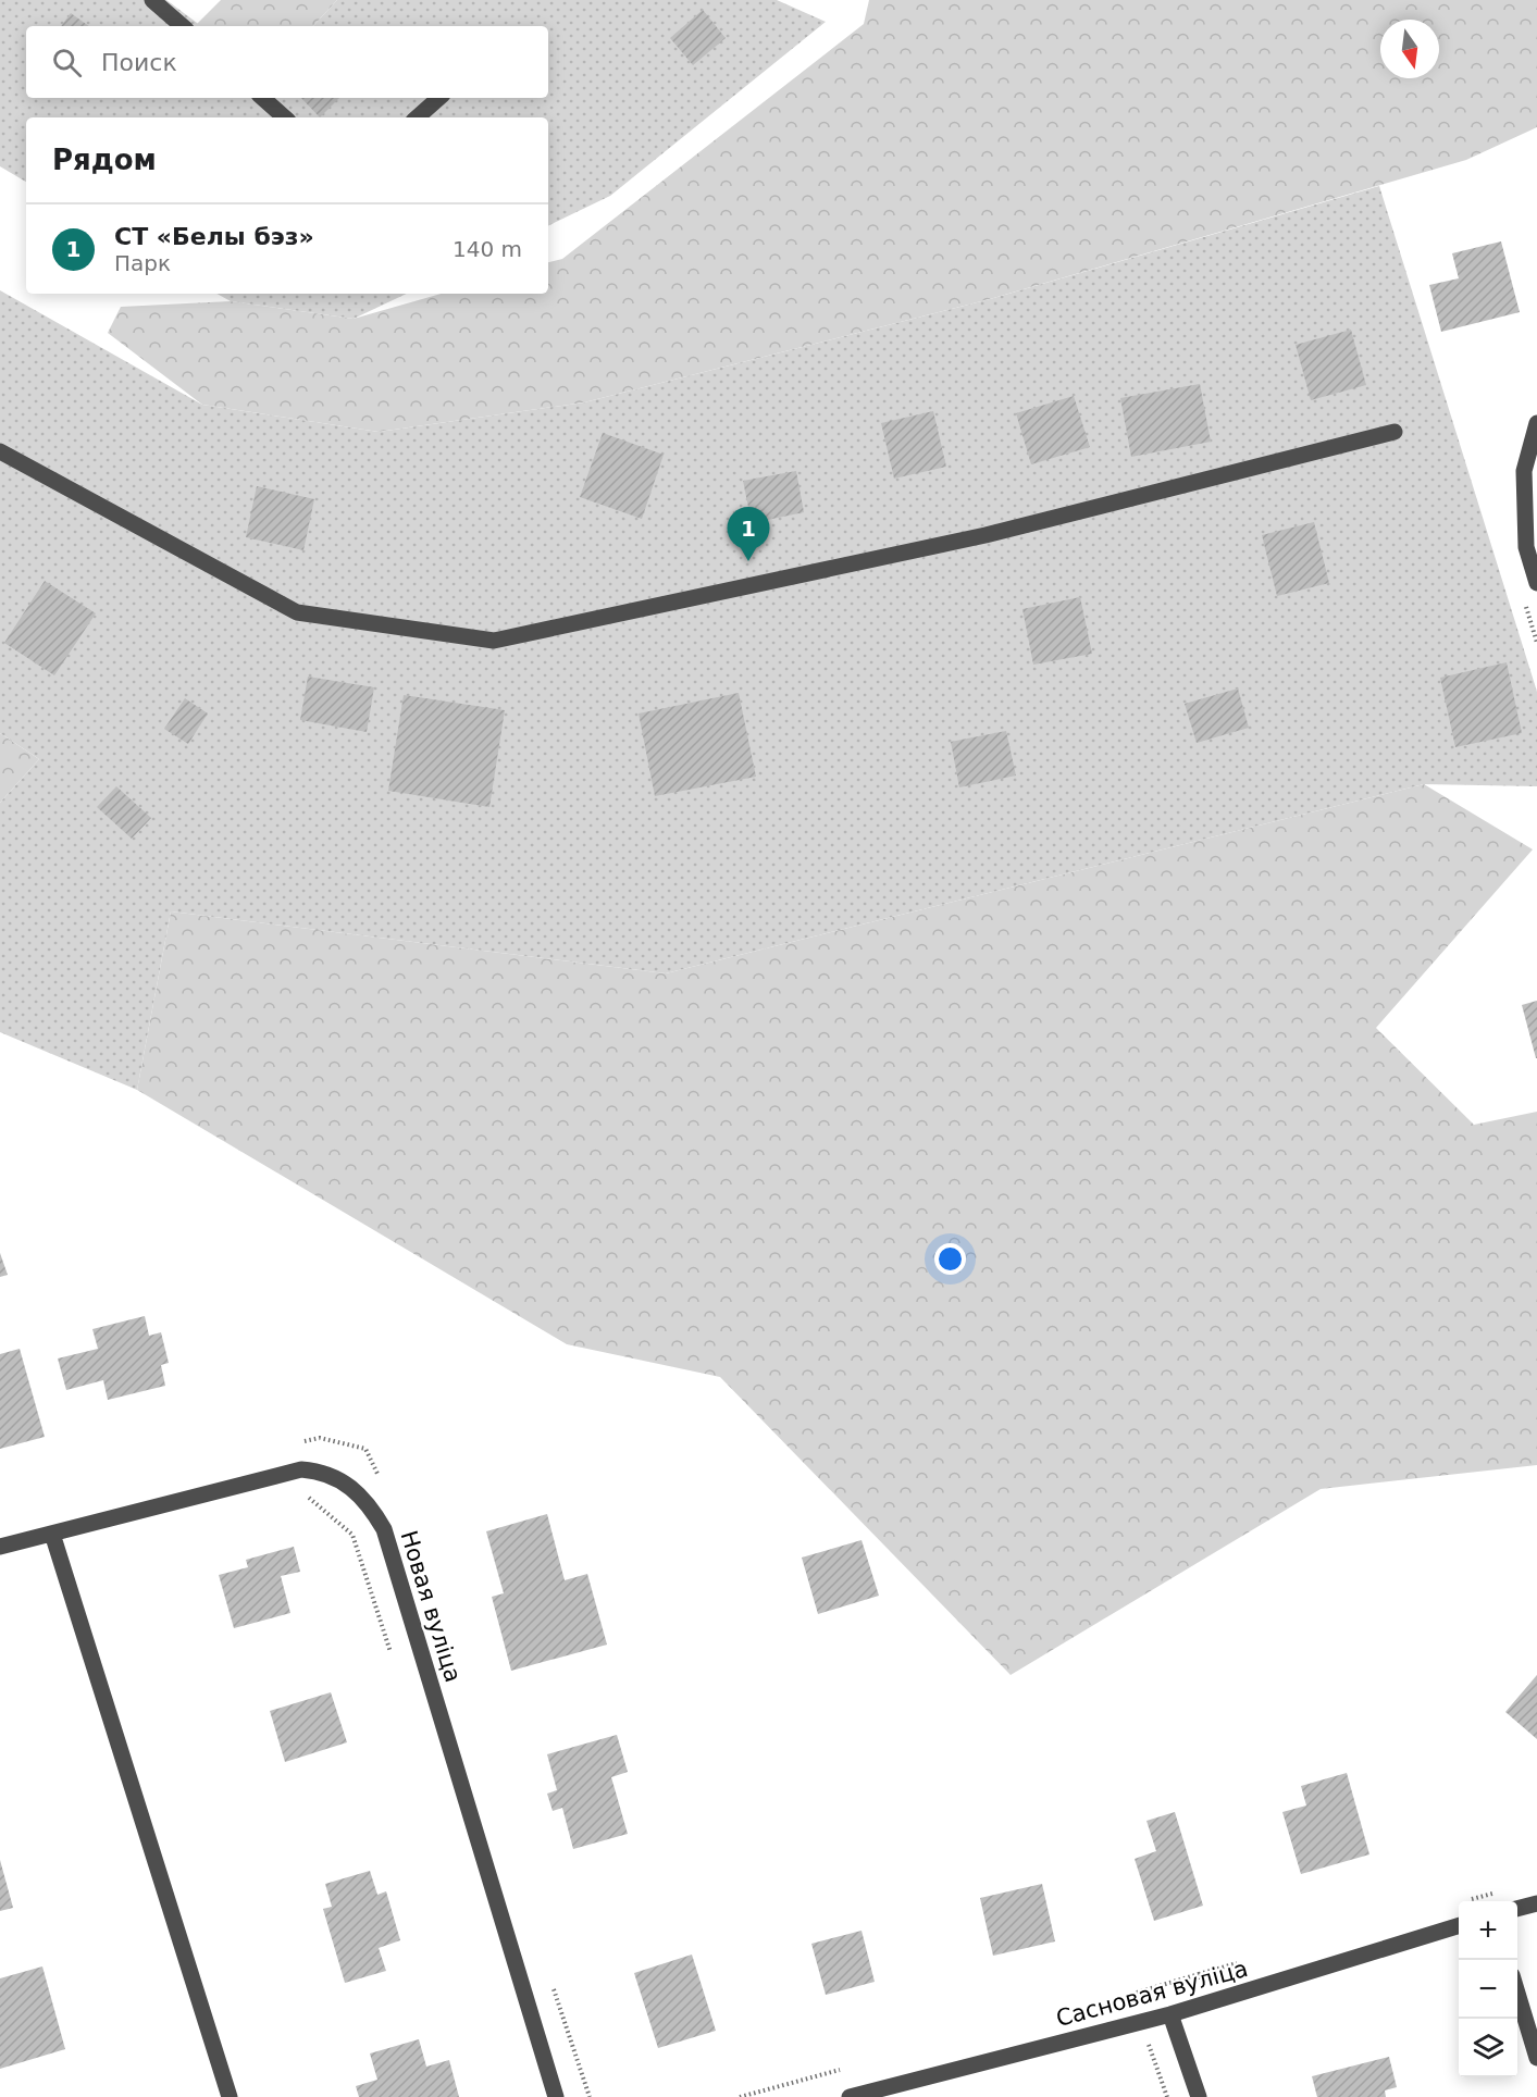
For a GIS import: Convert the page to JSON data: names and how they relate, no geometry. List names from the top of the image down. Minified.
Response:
{"streets":{"street":["Новая вуліца","Сасновая вуліца"]},"north":"bottom","page":{"search":"Поиск","heading":"Рядом","list":[{"mark":"1","name":"СТ «Белы бэз»","note":"Парк","value":"140 m"}],"pins":"1","map_buttons":["+","−"]}}
